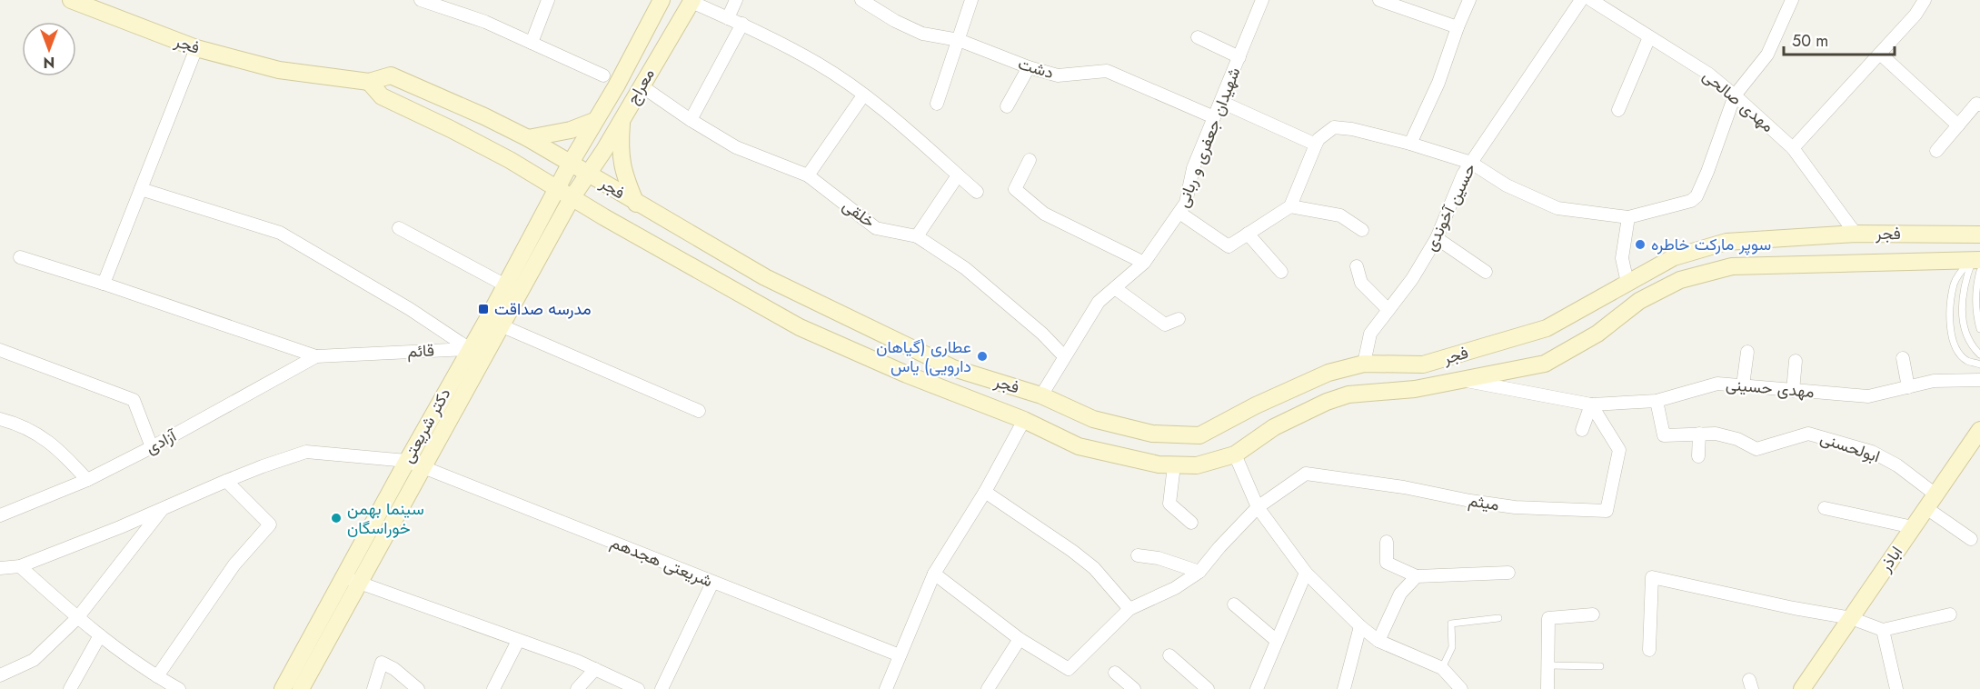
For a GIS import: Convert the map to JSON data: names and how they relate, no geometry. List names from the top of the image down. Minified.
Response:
{"streets":{"main road":["فجر","معراج","دکتر شریعتی","اباذر"],"street":["دشت","مهدی صالحی","شهیدان جعفری و ربانی","حسین آخوندی","خلقی","قائم","مهدی حسینی","آزادی","ابولحسنی","میثم","شریعتی هجدهم"]},"crossings":[["فجر","معراج"],["فجر","مهدی صالحی"],["فجر","شهیدان جعفری و ربانی"],["فجر","حسین آخوندی"],["فجر","دکتر شریعتی"],["دشت","شهیدان جعفری و ربانی"],["معراج","خلقی"],["معراج","دکتر شریعتی"],["شهیدان جعفری و ربانی","خلقی"],["قائم","دکتر شریعتی"],["قائم","آزادی"],["مهدی حسینی","ابولحسنی"],["مهدی حسینی","میثم"],["دکتر شریعتی","شریعتی هجدهم"],["ابولحسنی","اباذر"]],"places":{"other":["سوپر مارکت خاطره","عطاری (گیاهان دارویی) یاس","سینما بهمن خوراسگان"],"transit":["مدرسه صداقت"]},"scale_bar":"50 m","north":"bottom"}
